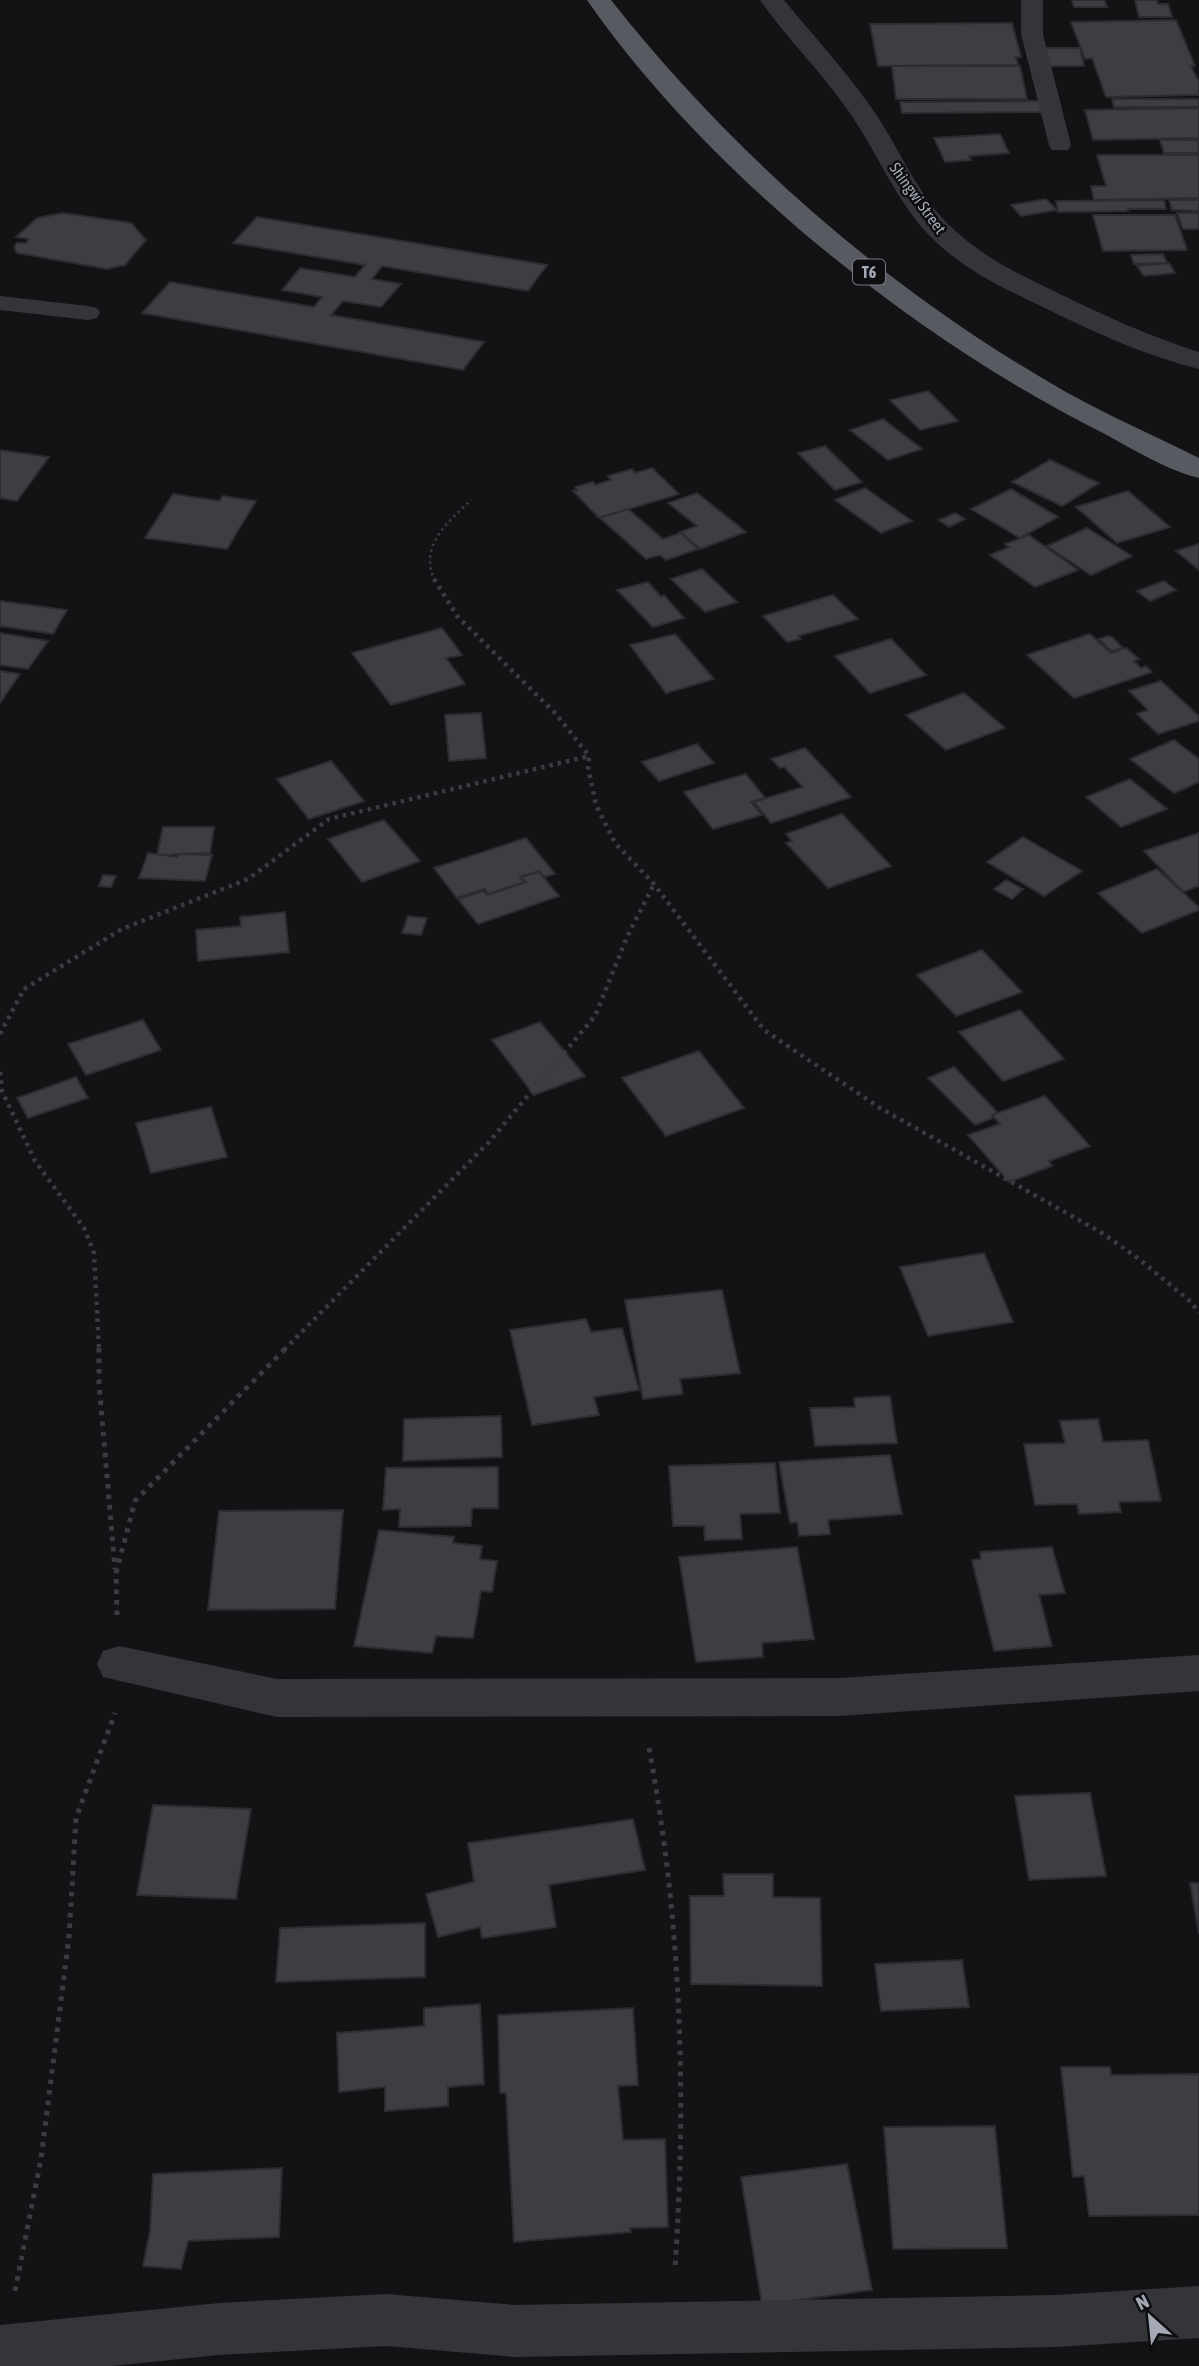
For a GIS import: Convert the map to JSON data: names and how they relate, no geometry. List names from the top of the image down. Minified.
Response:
{"streets":{"highway":["T6"],"street":["Shingwi Street"]},"north":"top left"}
